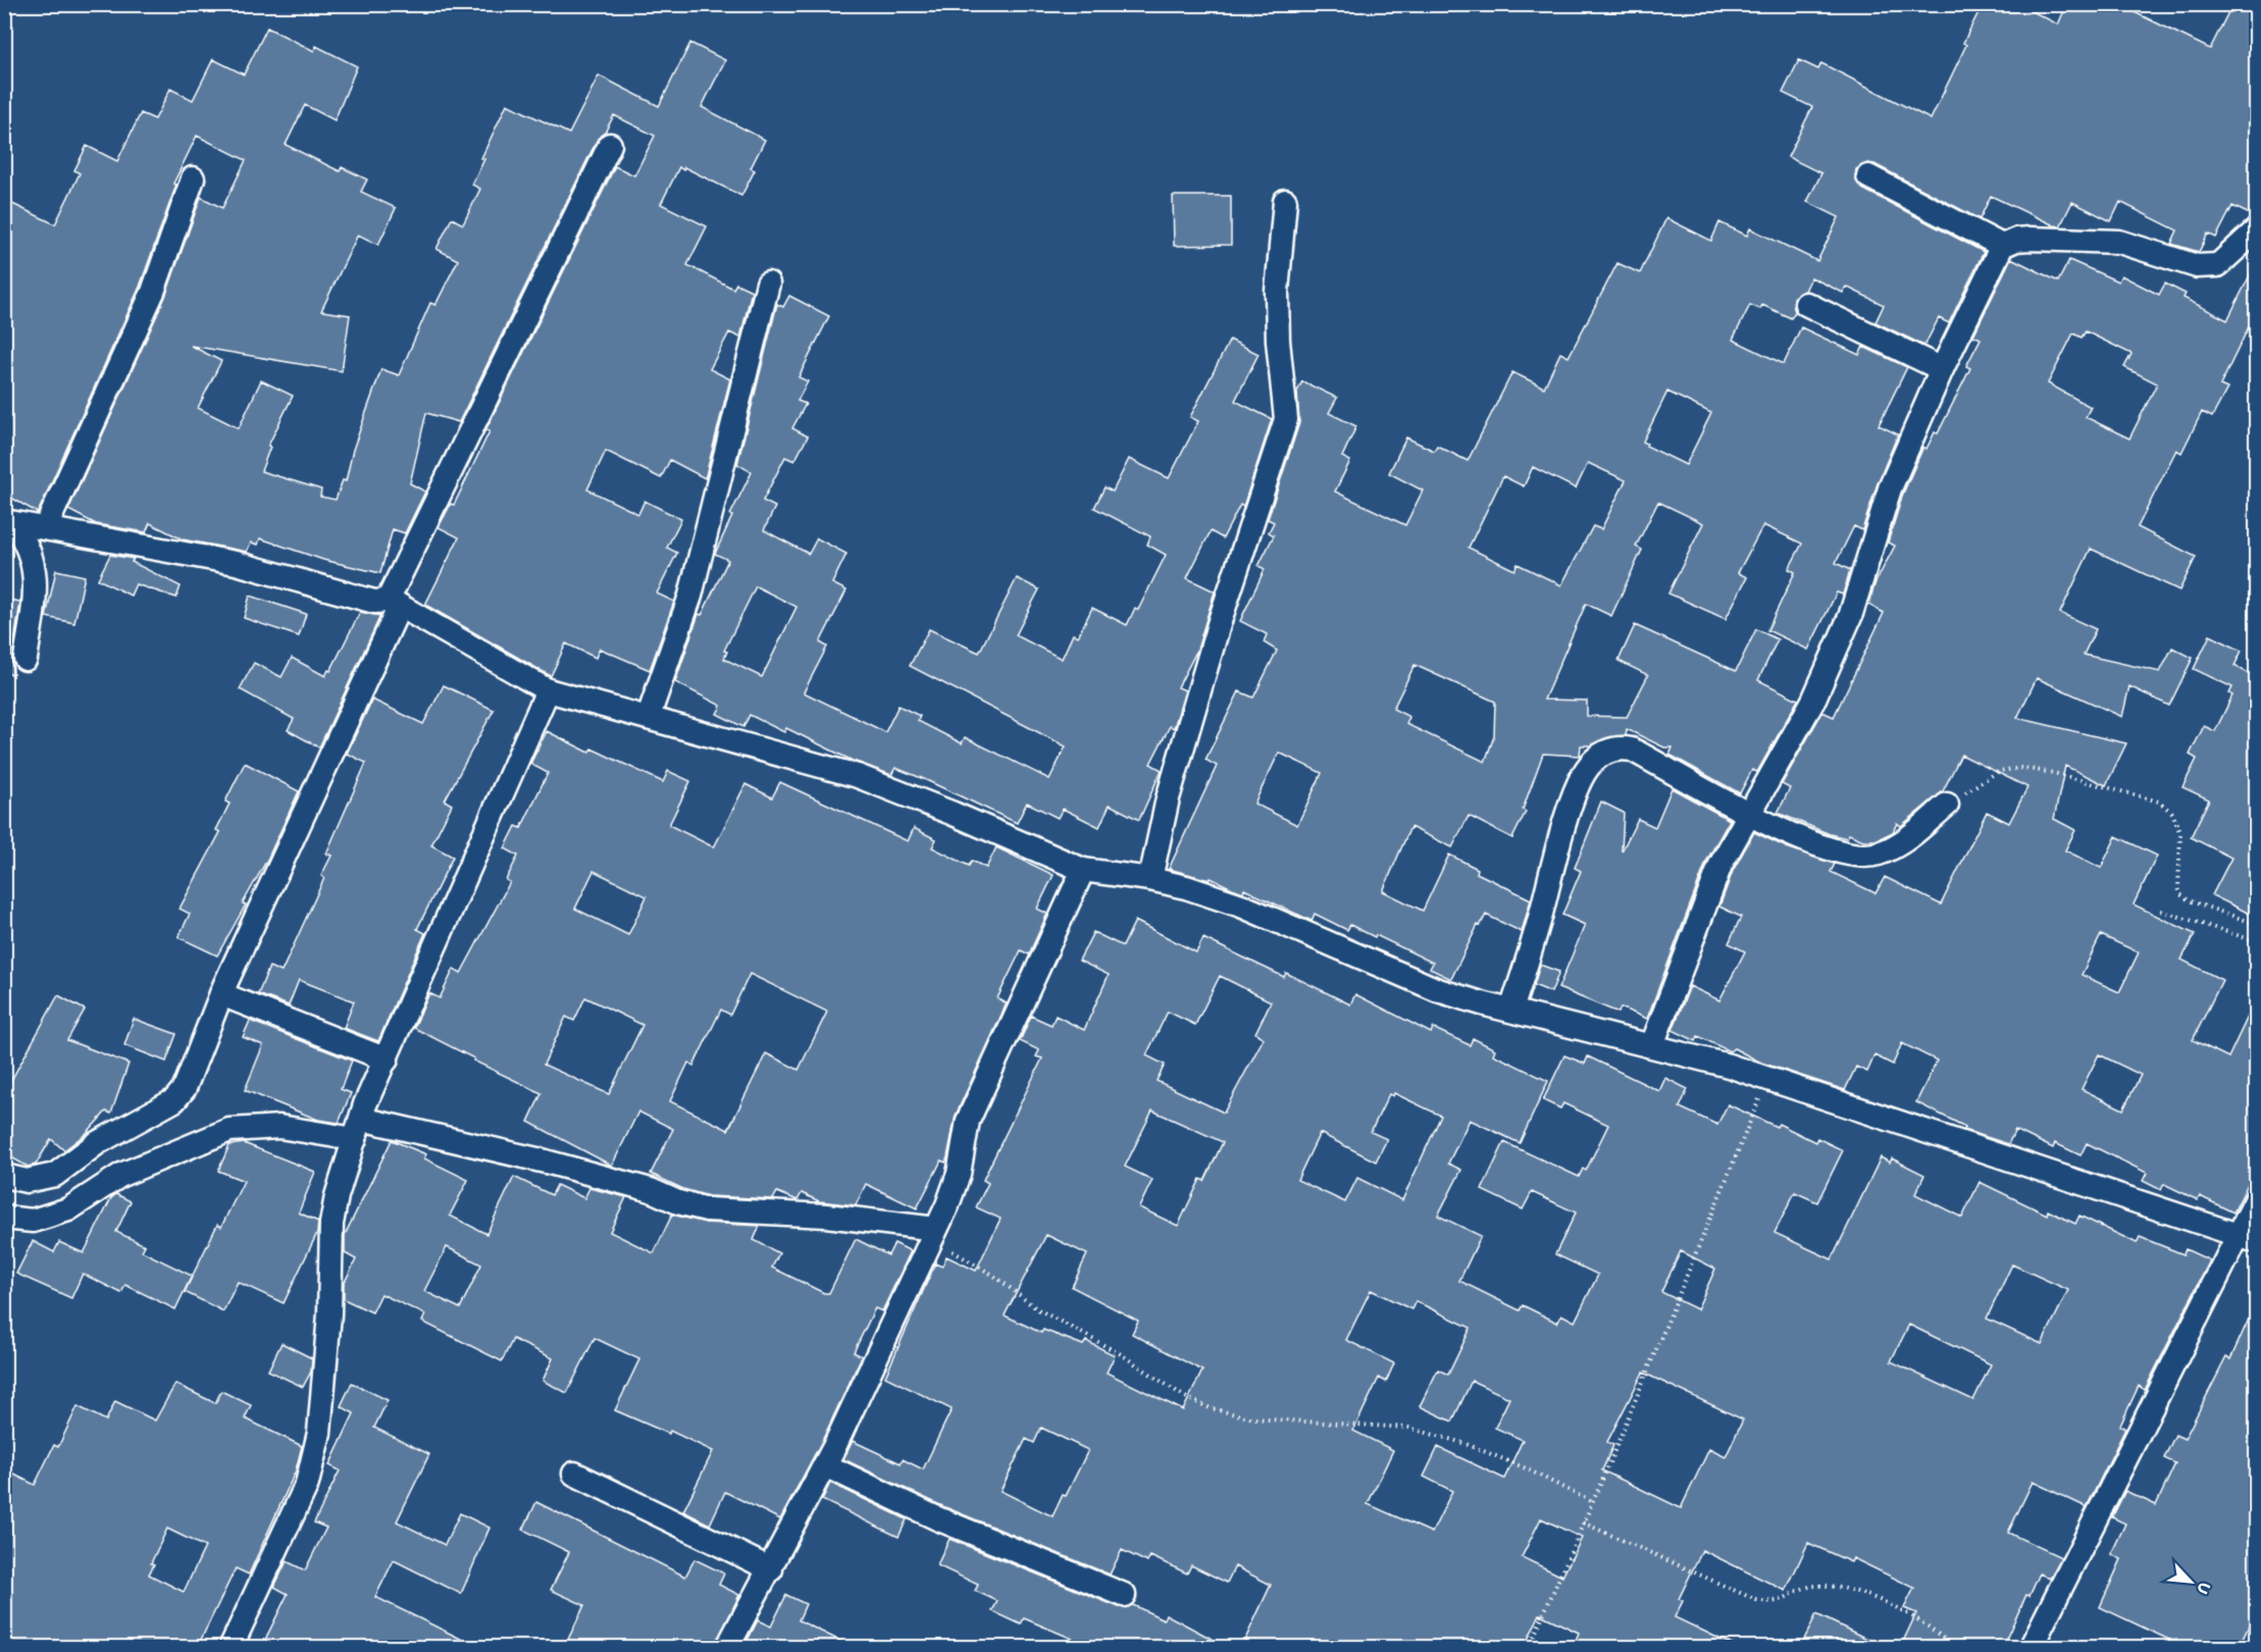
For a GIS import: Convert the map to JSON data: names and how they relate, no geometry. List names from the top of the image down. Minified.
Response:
{"north":"bottom right"}
